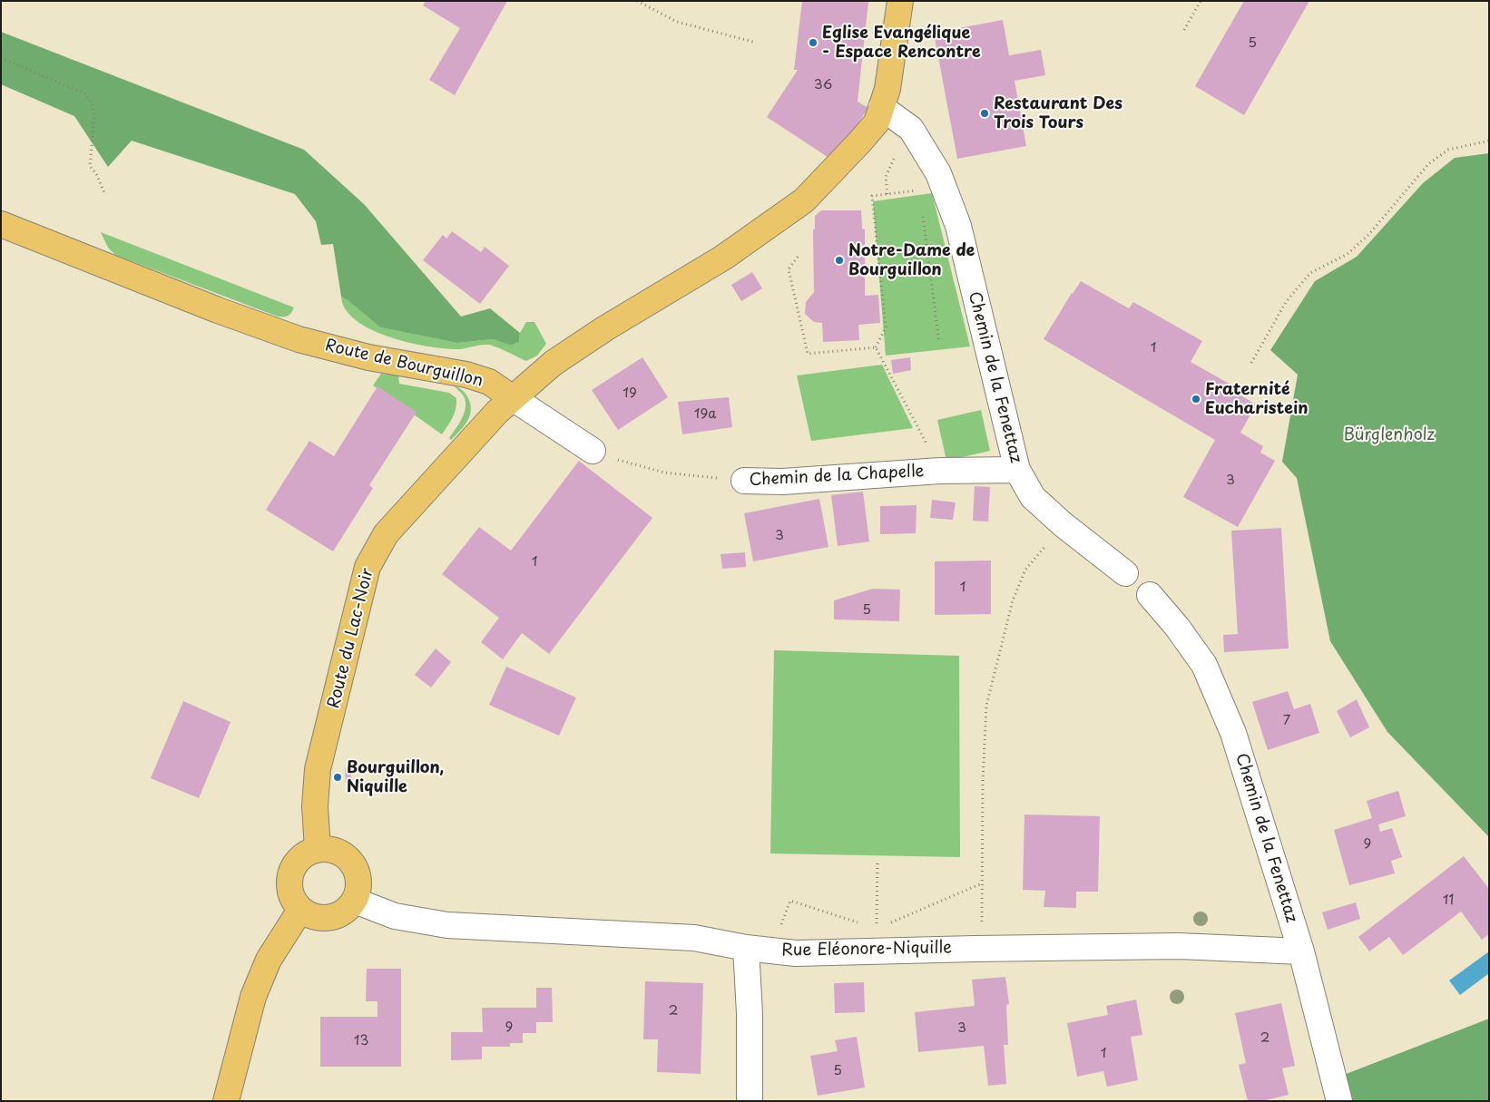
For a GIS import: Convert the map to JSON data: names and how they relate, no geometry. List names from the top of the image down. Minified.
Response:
{"streets":{"main road":["Route de Bourguillon","Route du Lac-Noir"],"street":["Chemin de la Fenettaz","Chemin de la Chapelle","Rue Eléonore-Niquille"]},"crossings":[["Route de Bourguillon","Route du Lac-Noir"],["Chemin de la Fenettaz","Chemin de la Chapelle"],["Chemin de la Fenettaz","Rue Eléonore-Niquille"],["Route du Lac-Noir","Rue Eléonore-Niquille"]],"parks":["Bürglenholz"],"places":["Eglise Evangélique - Espace Rencontre","Restaurant Des Trois Tours","Notre-Dame de Bourguillon","Fraternité Eucharistein","Bourguillon, Niquille"],"house_numbers":["5","36","1","19","19a","3","3","1","1","5","7","9","11","2","9","3","2","13","1","5"]}
